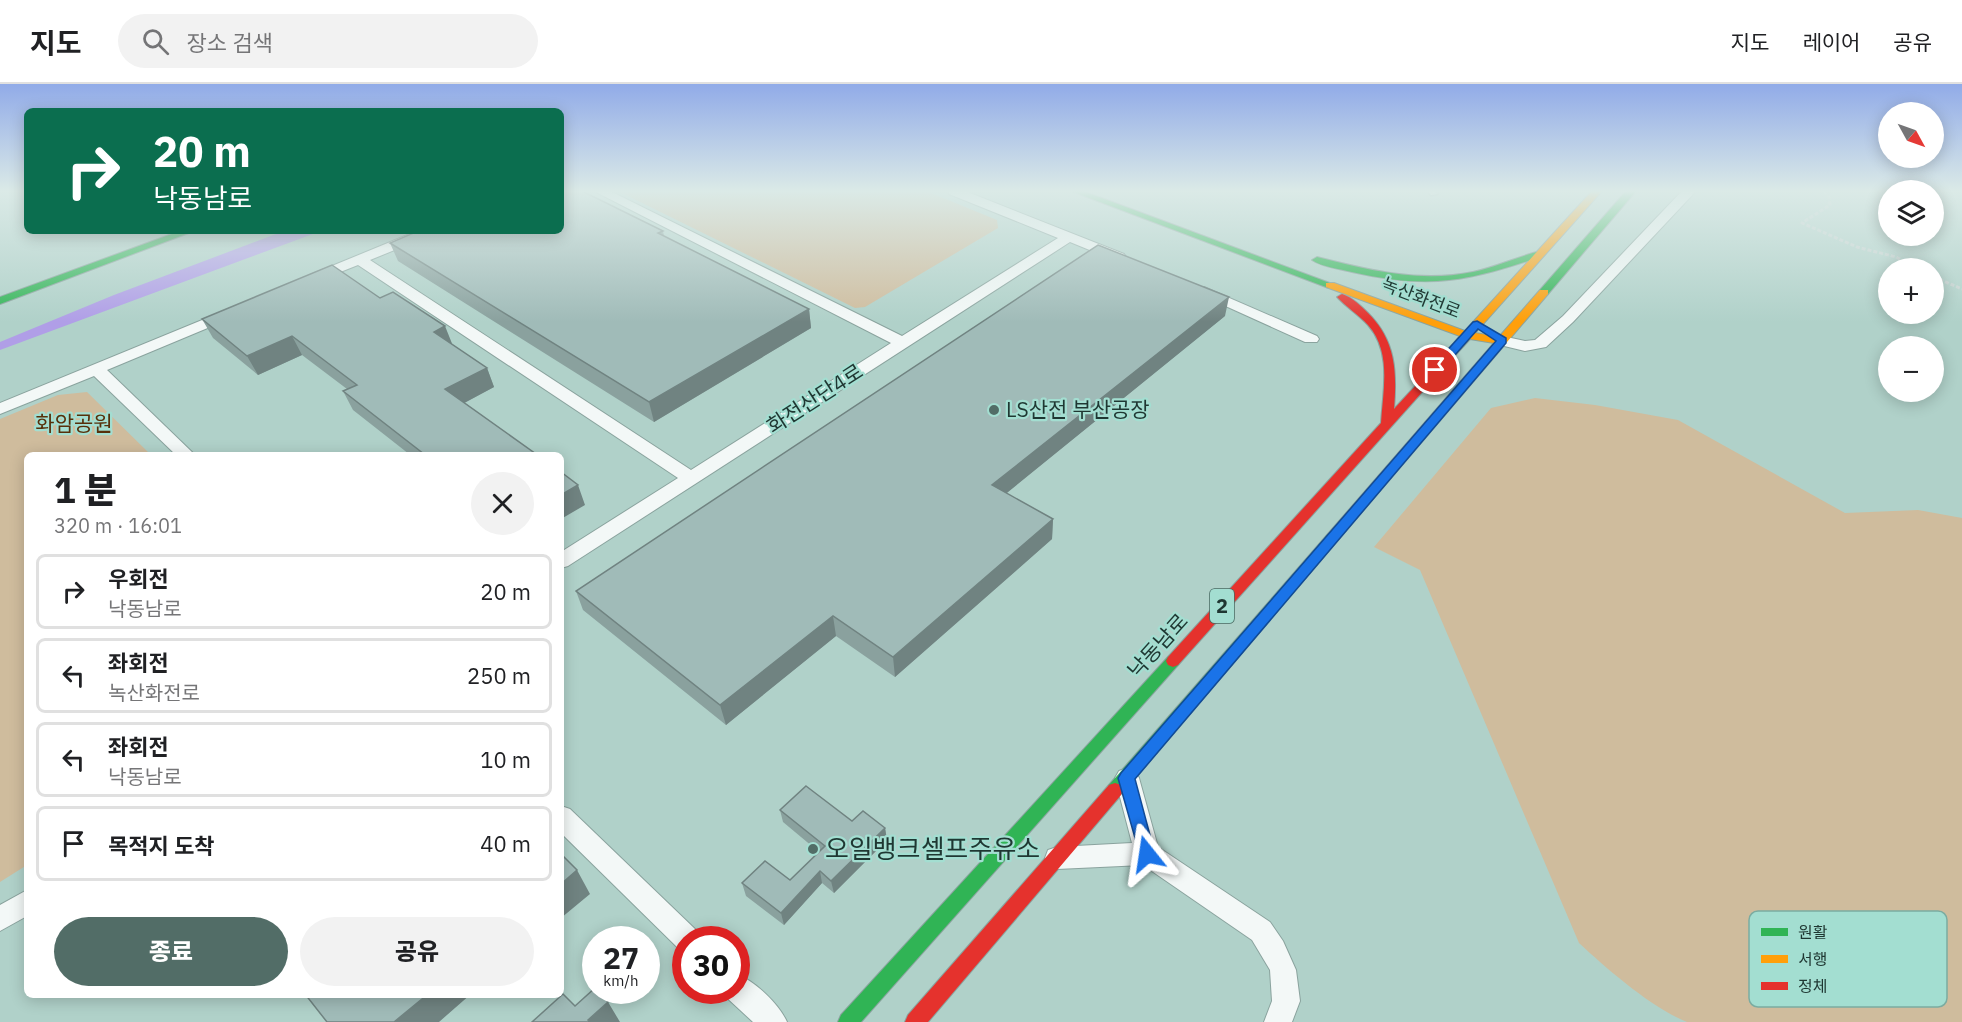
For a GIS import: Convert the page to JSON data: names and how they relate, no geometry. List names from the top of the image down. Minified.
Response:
{"streets":{"main road":["녹산화전로","2","낙동남로"],"street":["화전산단4로"]},"crossings":[["녹산화전로","2"],["녹산화전로","낙동남로"]],"parks":["화암공원"],"places":["LS산전 부산공장","오일뱅크셀프주유소"],"legend":["원활","서행","정체"],"north":"bottom right","page":{"header":"지도","search":"장소 검색","nav":["지도","레이어","공유"],"map_buttons":["+","−"],"turn":["20 m","낙동남로"],"heading":["1 분","320 m · 16:01"],"list":[{"name":"우회전","note":"낙동남로","value":"20 m"},{"name":"좌회전","note":"녹산화전로","value":"250 m"},{"name":"좌회전","note":"낙동남로","value":"10 m"},{"name":"목적지 도착","value":"40 m"}],"buttons":["종료","공유"],"speed":"27 km/h","limit":"30"}}
